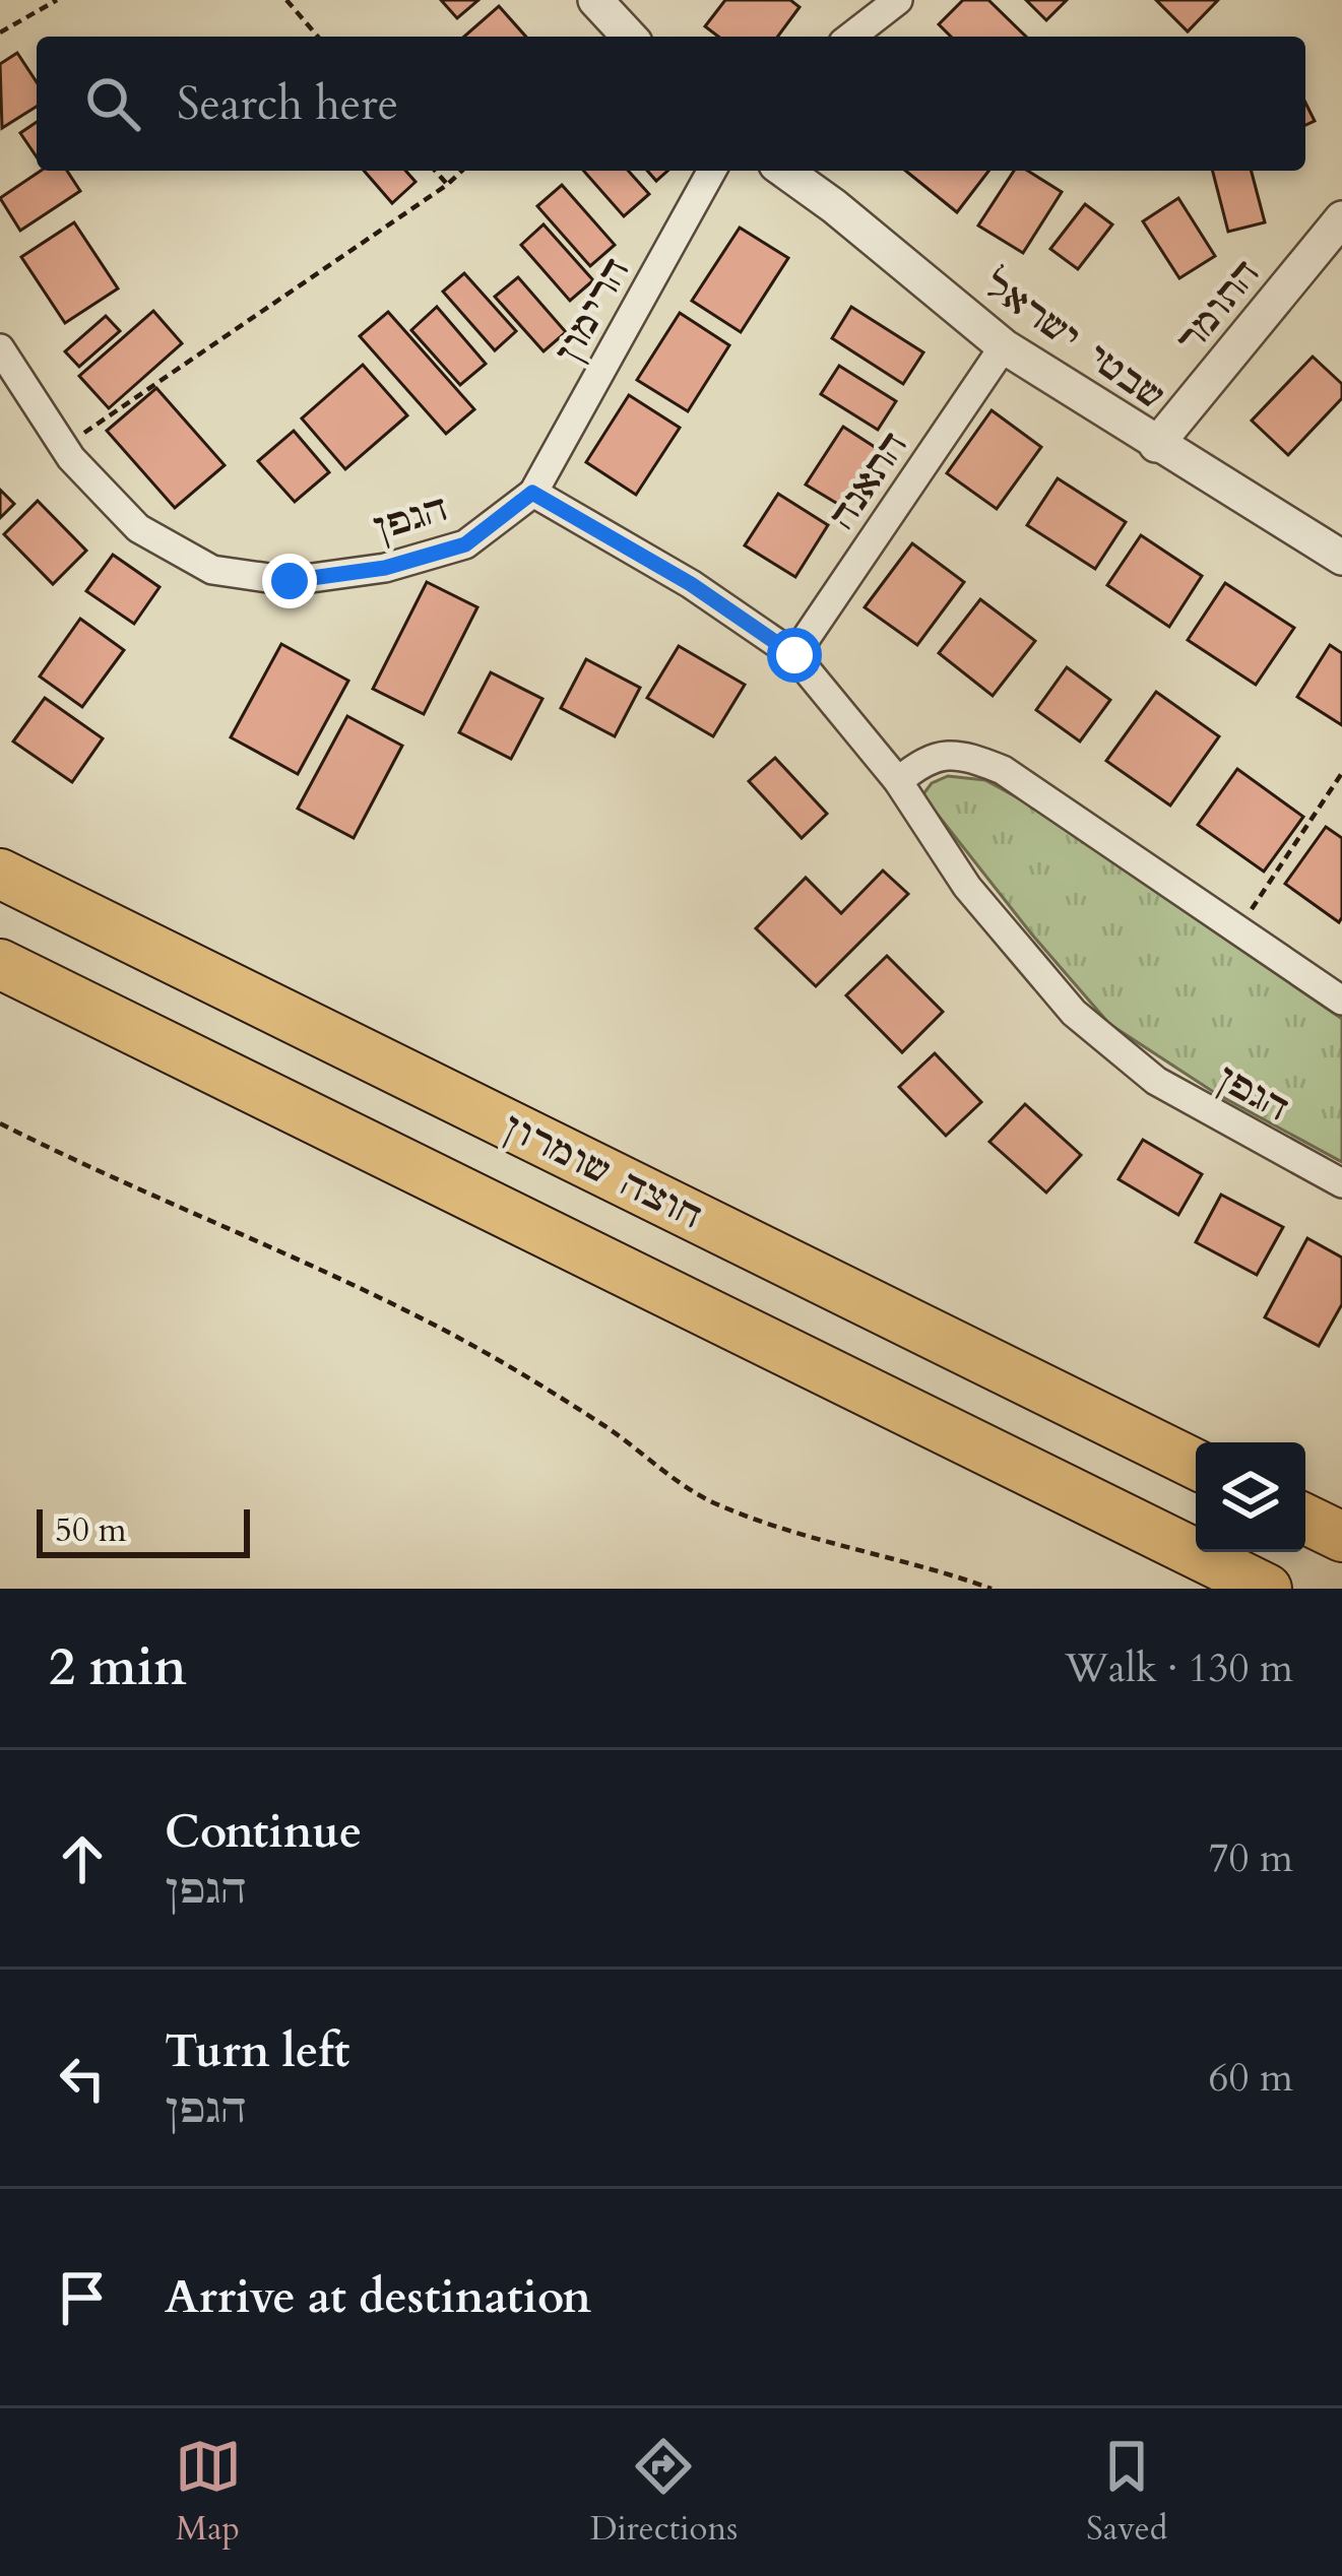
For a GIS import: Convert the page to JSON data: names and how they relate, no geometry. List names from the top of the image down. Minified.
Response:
{"streets":{"highway":["חוצה שומרון"],"street":["התומר","הרימון","שבטי ישראל","התאנה","הגפן"]},"crossings":[["התומר","שבטי ישראל"],["הרימון","הגפן"],["שבטי ישראל","התאנה"],["התאנה","הגפן"]],"scale_bar":"50 m","page":{"search":"Search here","scale":"50 m","heading":["2 min","Walk · 130 m"],"list":[["Continue","הגפן","70 m"],["Turn left","הגפן","60 m"],"Arrive at destination"],"nav":["Map","Directions","Saved"]}}
